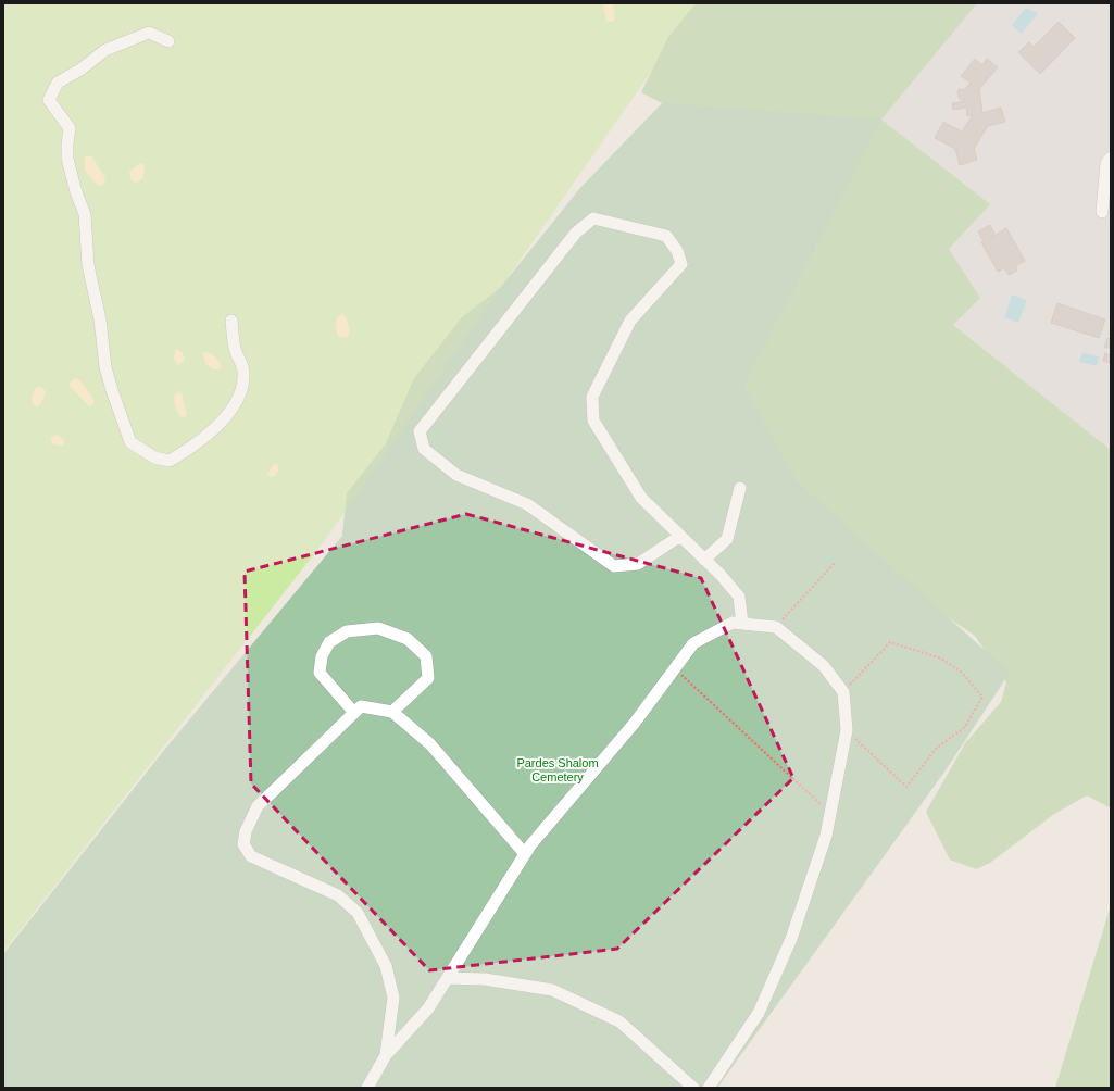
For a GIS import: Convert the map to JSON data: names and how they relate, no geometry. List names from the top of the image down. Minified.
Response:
{"parks":["Pardes Shalom Cemetery"]}
